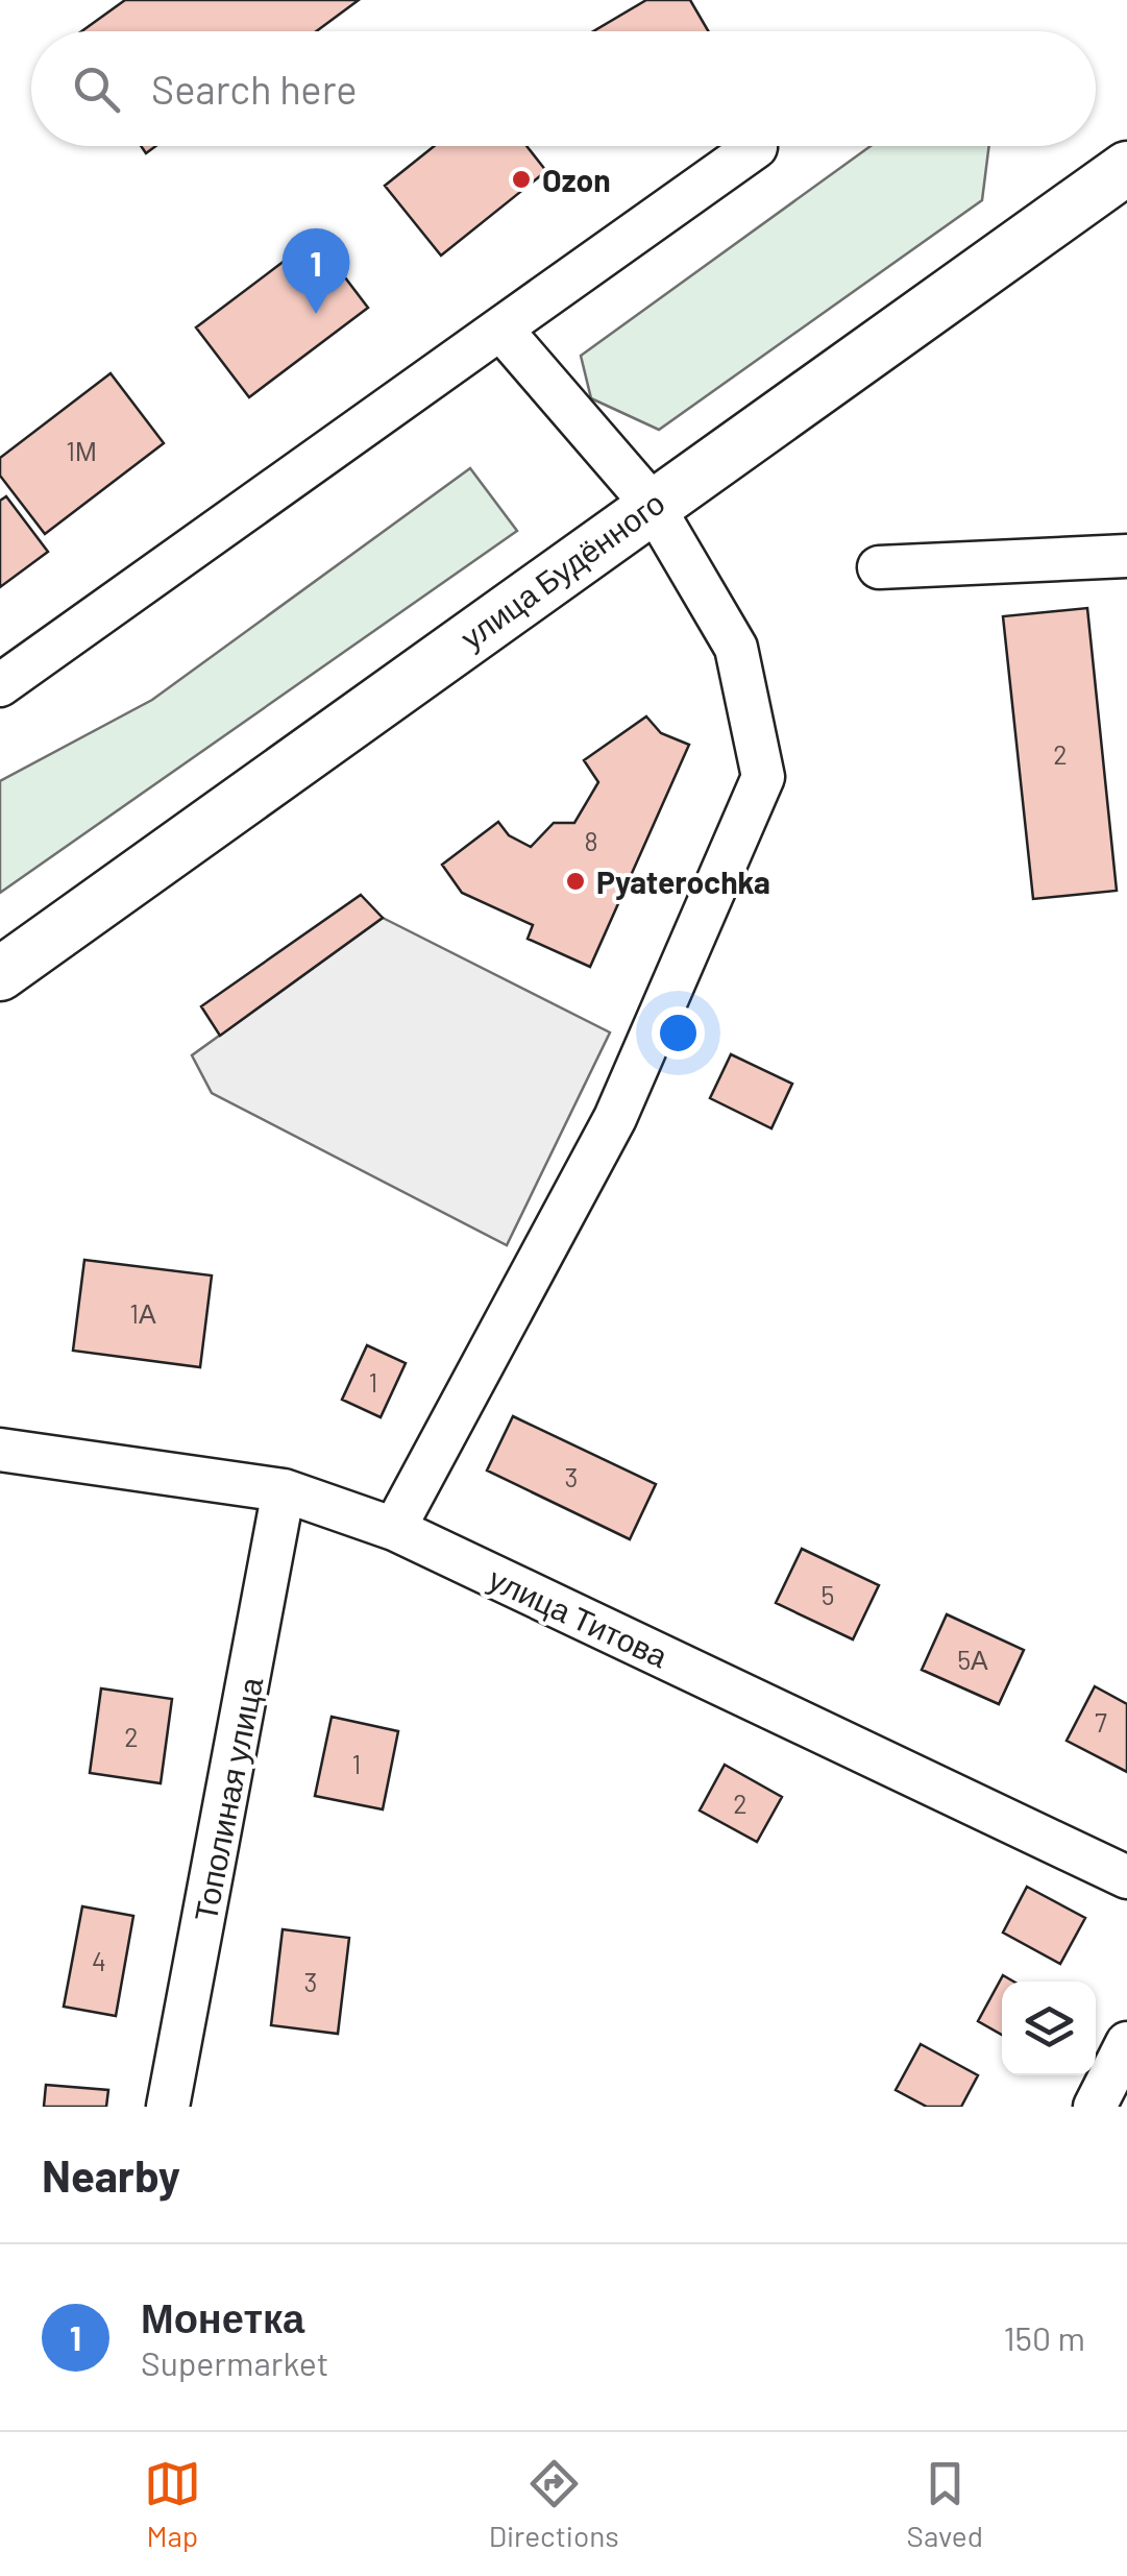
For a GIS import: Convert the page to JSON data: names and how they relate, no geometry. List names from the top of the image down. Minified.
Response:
{"streets":{"main road":["улица Будённого"],"street":["улица Титова","Тополиная улица"]},"crossings":[["улица Титова","Тополиная улица"]],"places":["Ozon","Pyaterochka"],"house_numbers":["1М","2","8","1А","1","3","5","5А","7","2","1","2","4","3"],"page":{"search":"Search here","pins":"1","heading":"Nearby","list":[{"mark":"1","name":"Монетка","note":"Supermarket","value":"150 m"}],"nav":["Map","Directions","Saved"]}}
